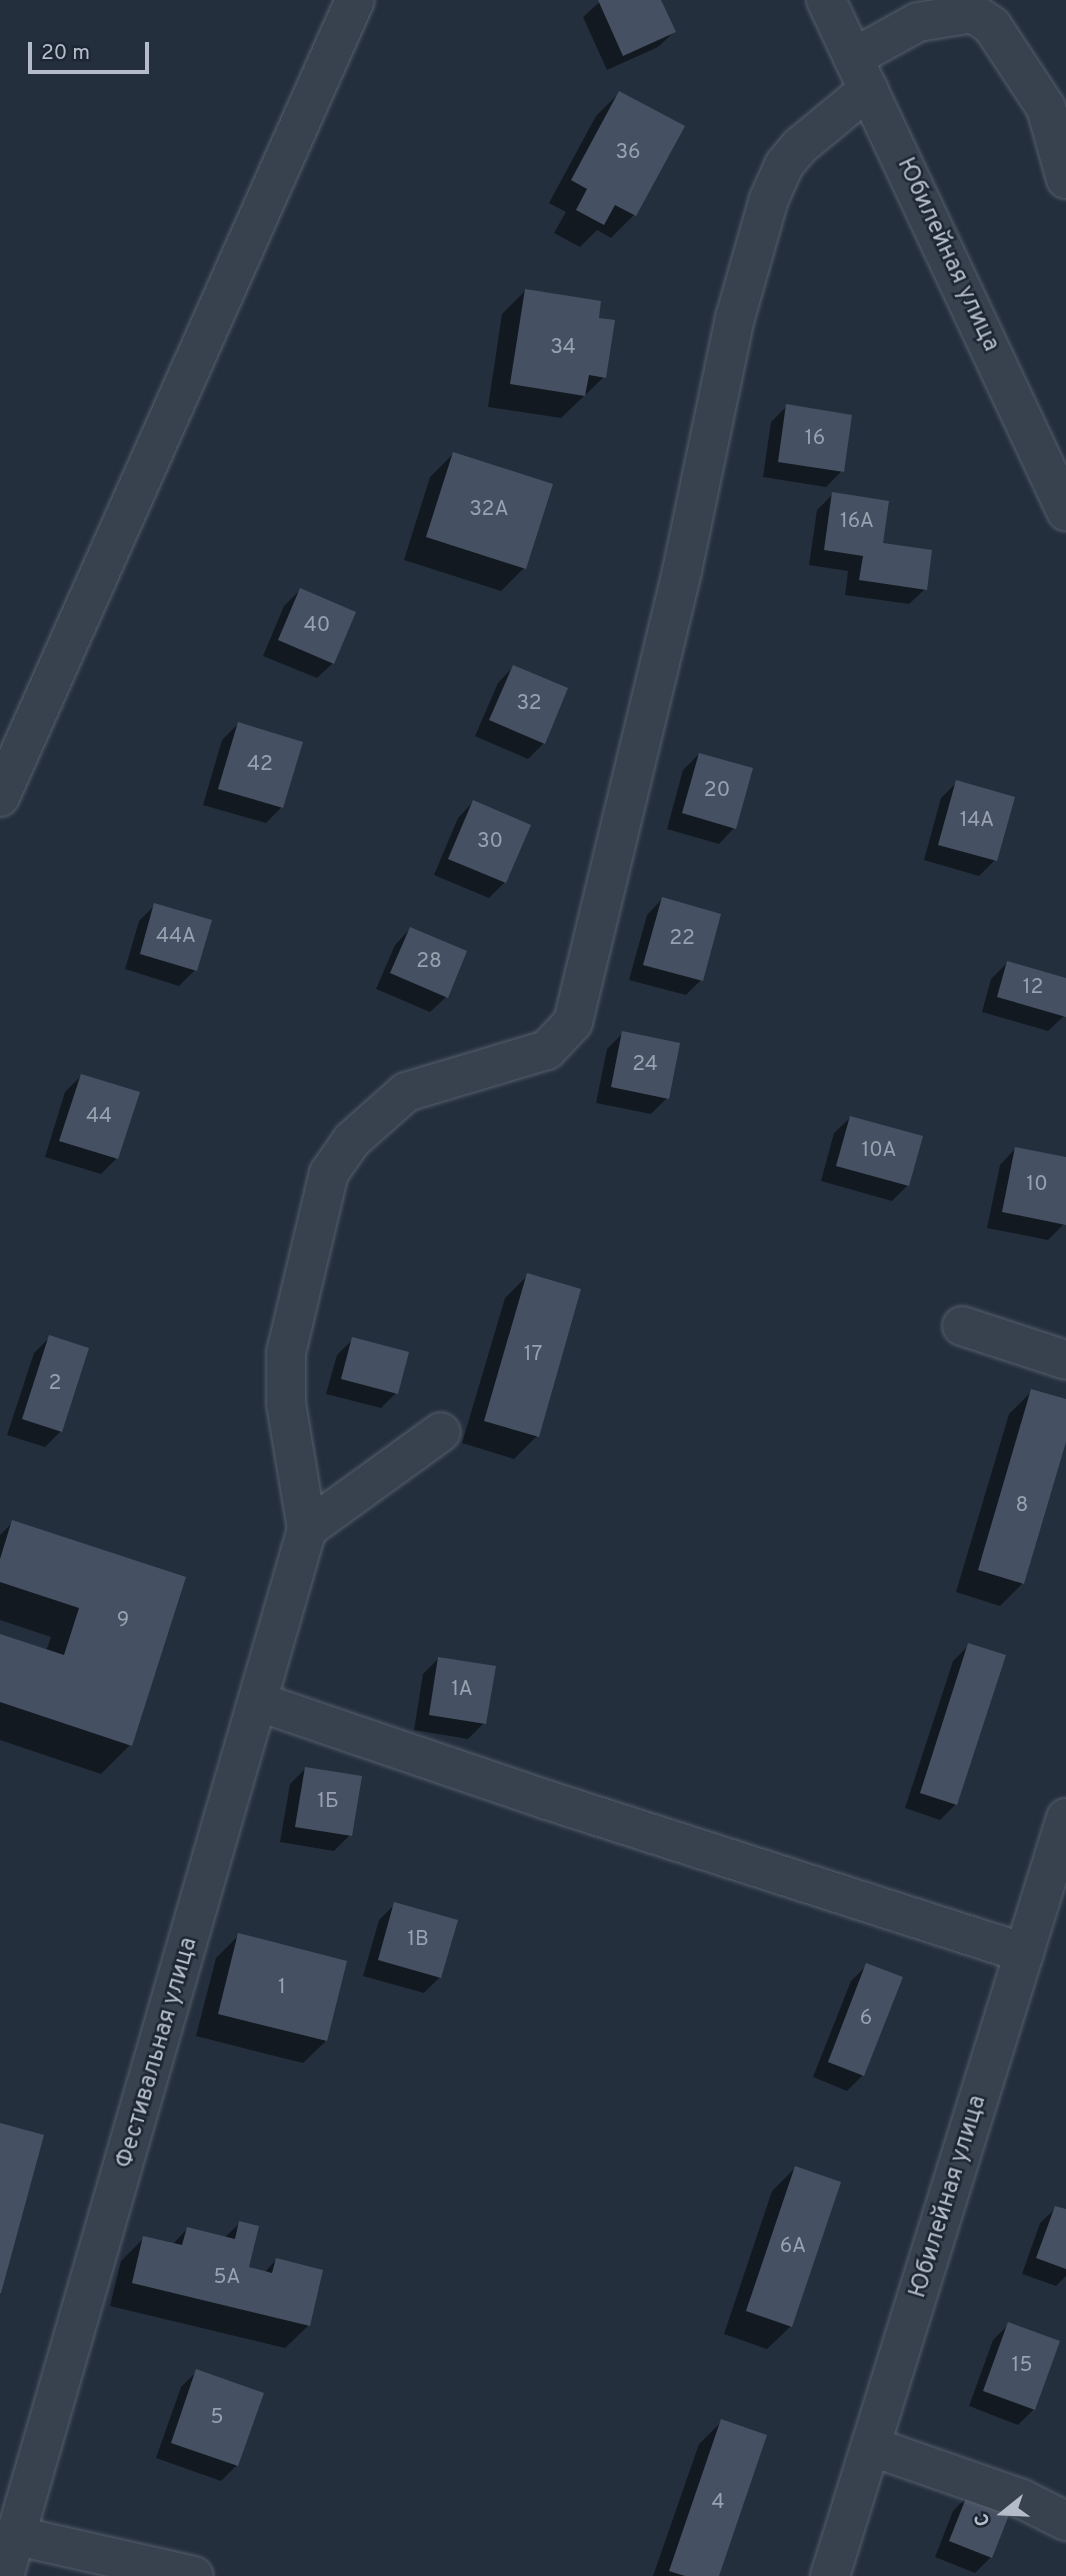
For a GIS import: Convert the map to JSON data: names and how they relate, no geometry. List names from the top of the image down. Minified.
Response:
{"streets":{"street":["Юбилейная улица","Фестивальная улица"]},"house_numbers":["36","34","16","32А","16А","40","32","42","20","14А","30","44А","22","28","12","24","44","10А","10","17","2","8","9","1А","1Б","1В","1","6","6А","5А","15","5","4"],"scale_bar":"20 m","north":"left"}
